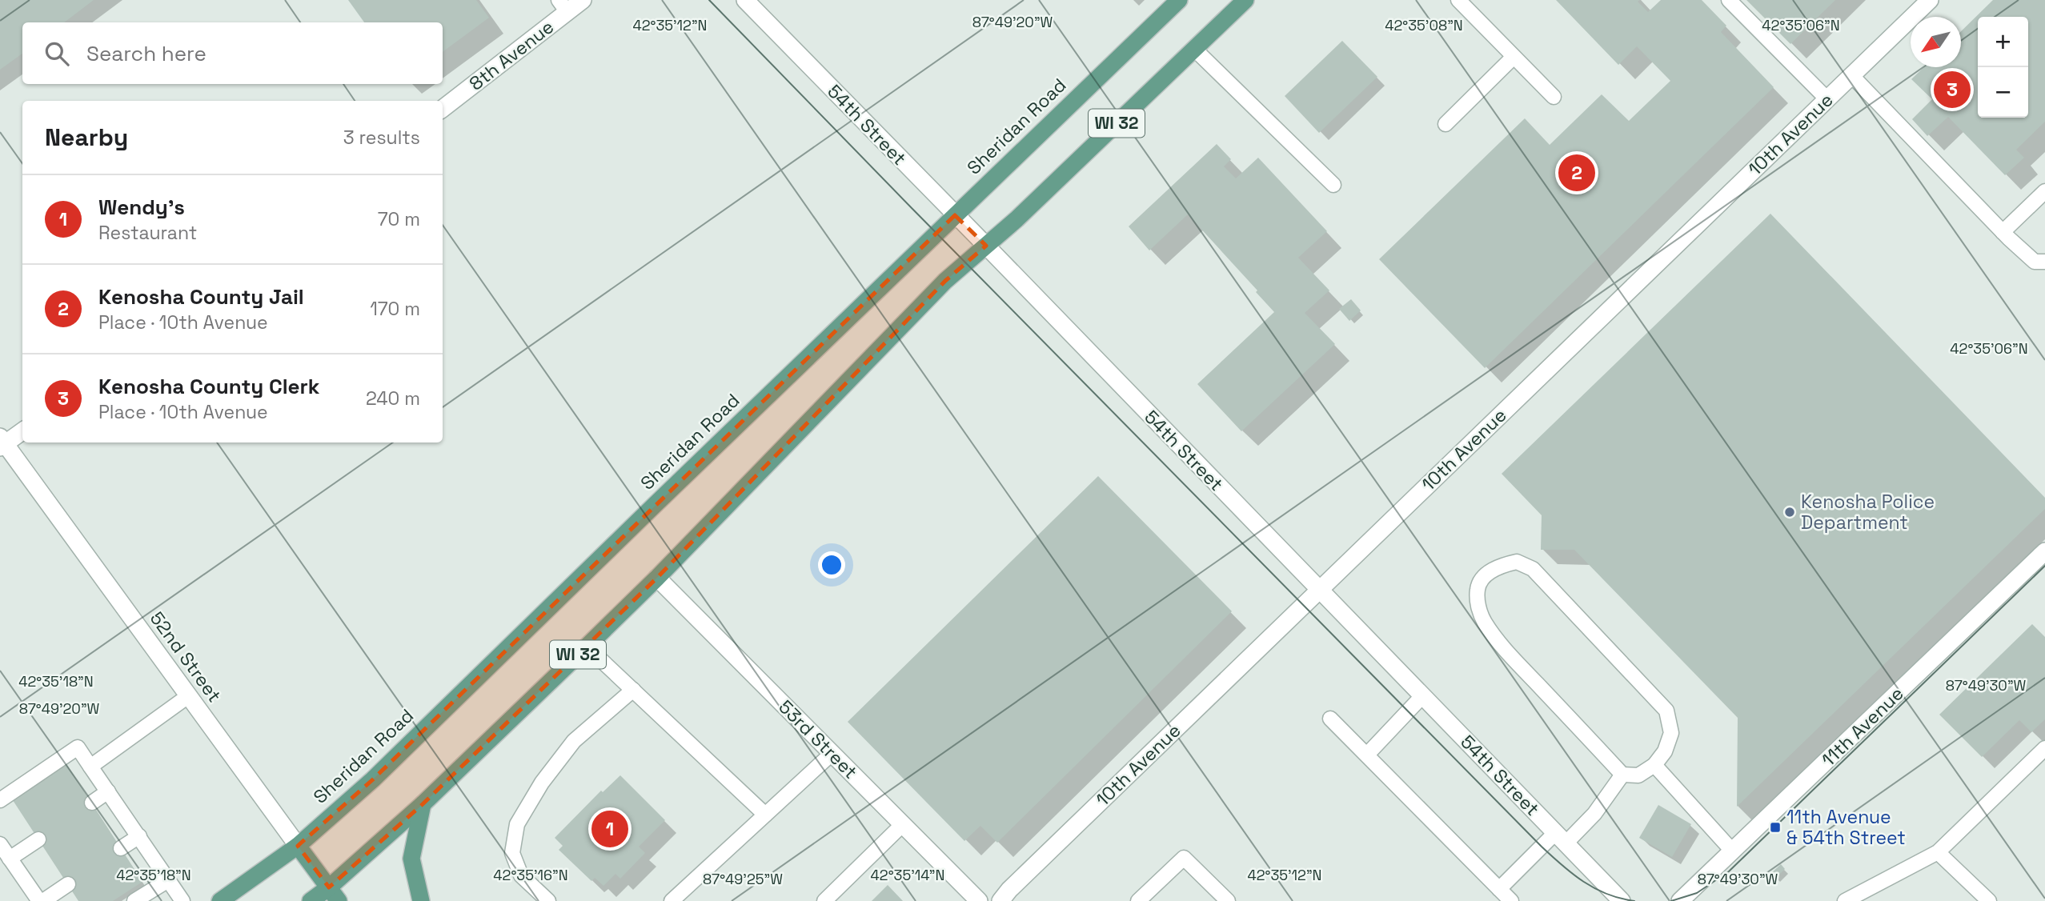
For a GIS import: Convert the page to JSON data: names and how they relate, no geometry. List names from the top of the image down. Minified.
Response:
{"streets":{"main road":["WI 32","Sheridan Road","52nd Street"],"street":["8th Avenue","54th Street","10th Avenue","11th Avenue","53rd Street"]},"crossings":[["WI 32","54th Street"],["WI 32","52nd Street"],["WI 32","53rd Street"],["54th Street","Sheridan Road"],["54th Street","10th Avenue"],["Sheridan Road","52nd Street"]],"places":{"other":["Kenosha Police Department"],"transit":["11th Avenue & 54th Street"]},"north":"bottom left","page":{"map_buttons":["+","−"],"search":"Search here","pins":["3","2","1"],"heading":["Nearby","3 results"],"list":[{"mark":"1","name":"Wendy's","note":"Restaurant","value":"70 m"},{"mark":"2","name":"Kenosha County Jail","note":"Place · 10th Avenue","value":"170 m"},{"mark":"3","name":"Kenosha County Clerk","note":"Place · 10th Avenue","value":"240 m"}]},"coordinates":["87°49'20\"W","42°35'06\"N","42°35'12\"N","42°35'08\"N","42°35'18\"N","87°49'30\"W","42°35'16\"N","42°35'14\"N","87°49'25\"W"]}
